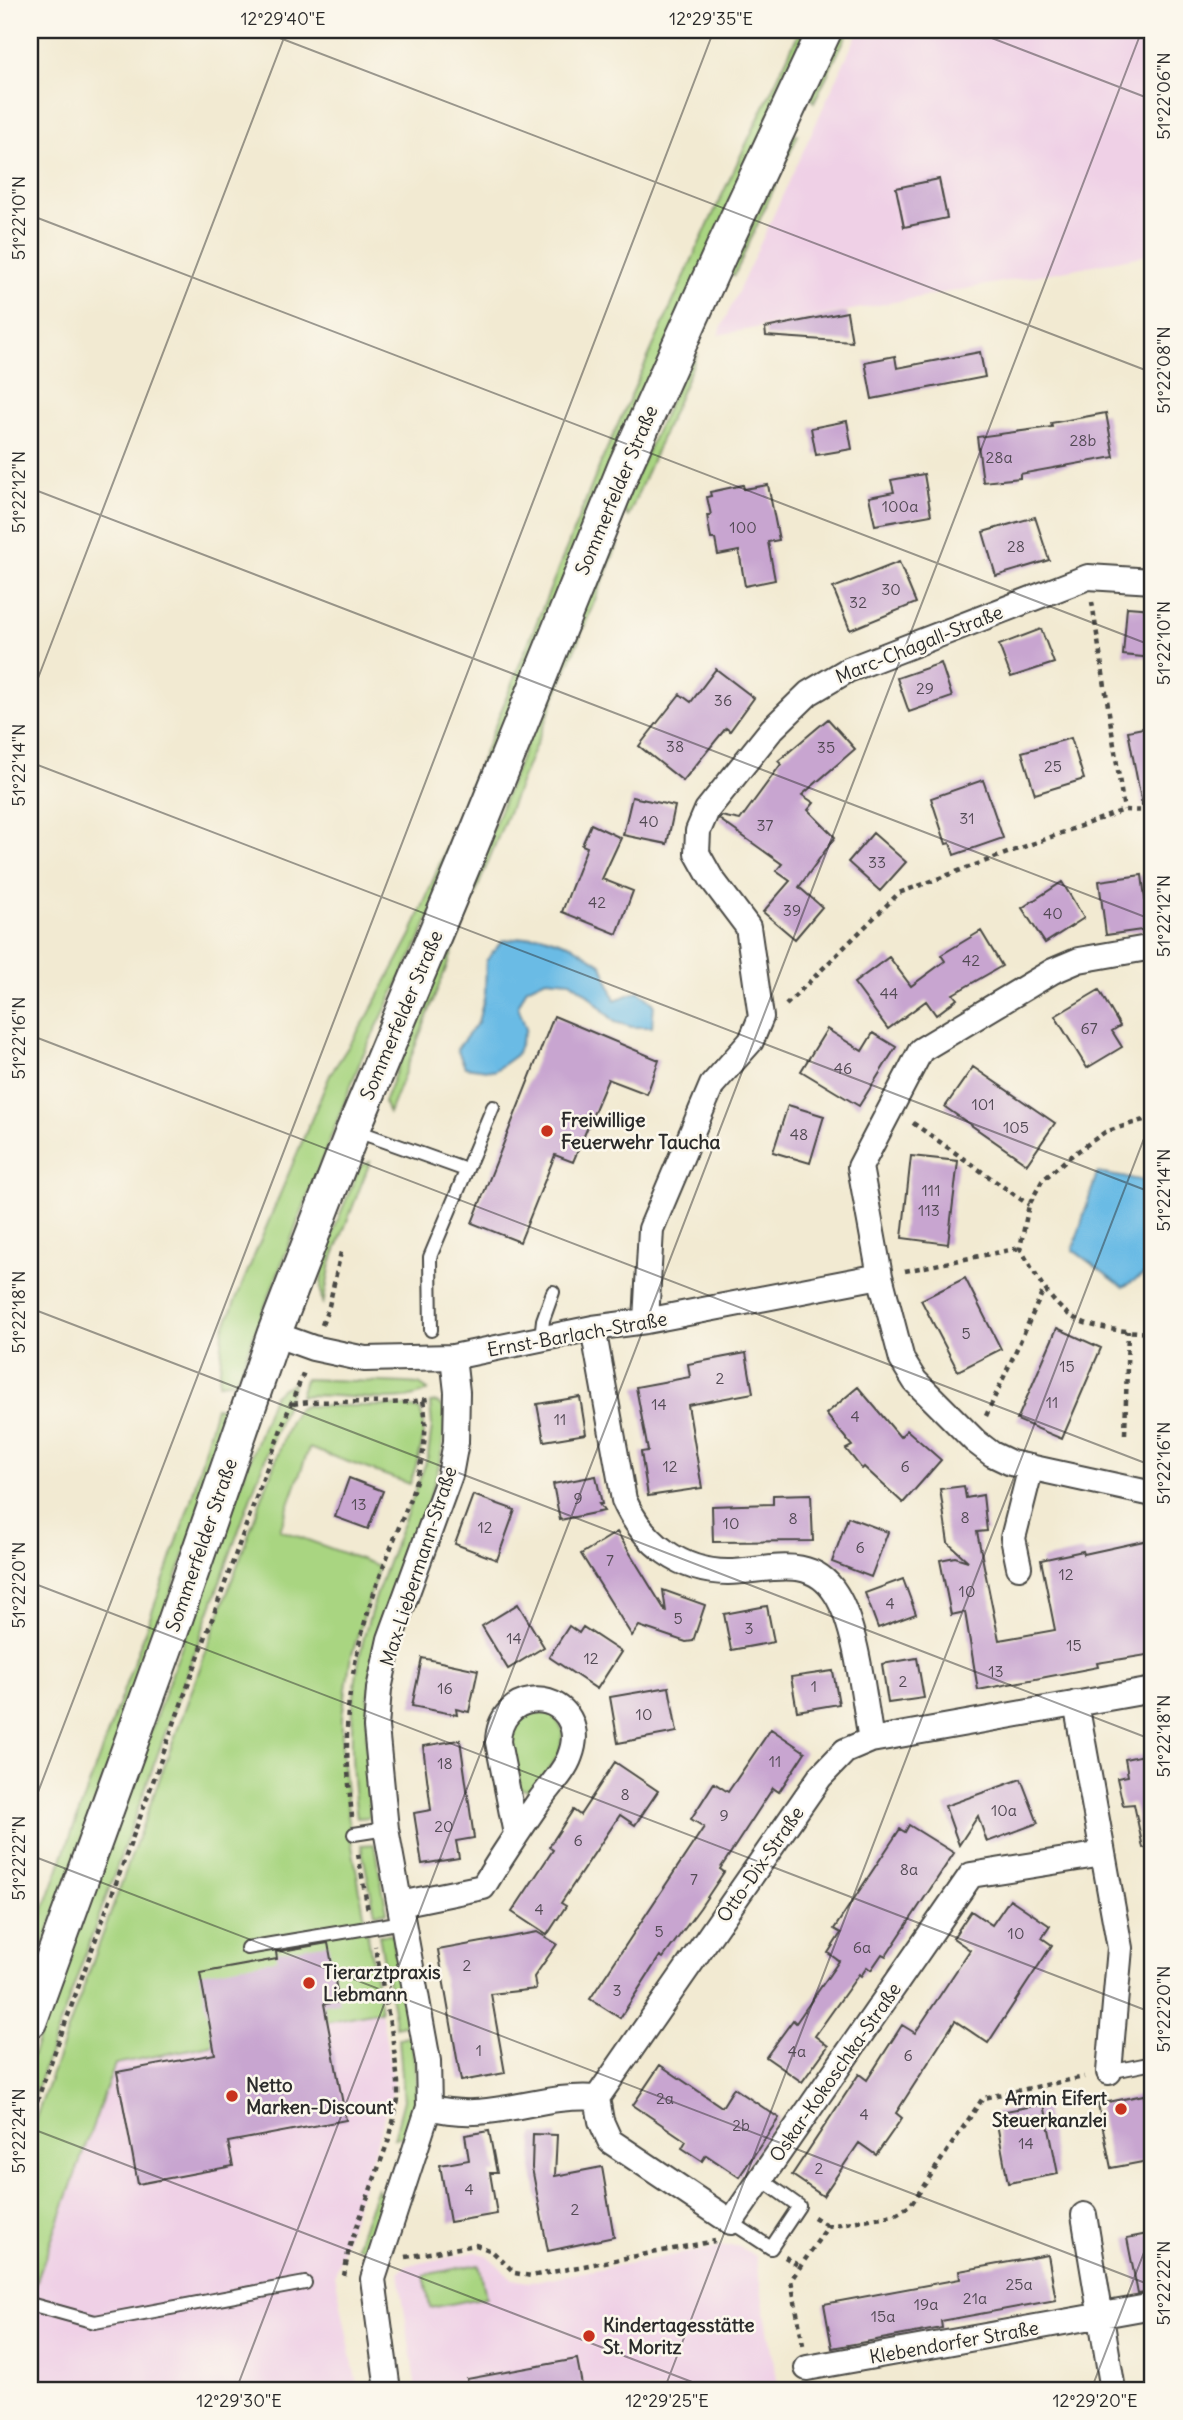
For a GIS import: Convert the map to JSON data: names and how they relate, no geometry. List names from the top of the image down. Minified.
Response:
{"streets":{"main road":["Sommerfelder Straße"],"street":["Marc-Chagall-Straße","Ernst-Barlach-Straße","Max-Liebermann-Straße","Otto-Dix-Straße","Oskar-Kokoschka-Straße","Klebendorfer Straße"]},"crossings":[["Sommerfelder Straße","Ernst-Barlach-Straße"],["Marc-Chagall-Straße","Ernst-Barlach-Straße"],["Ernst-Barlach-Straße","Max-Liebermann-Straße"]],"places":["Freiwillige Feuerwehr Taucha","Tierarztpraxis Liebmann","Netto Marken-Discount","Armin Eifert Steuerkanzlei","Kindertagesstätte St. Moritz"],"house_numbers":["28b","28a","100a","100","28","30","32","29","36","38","35","25","31","40","37","33","42","39","40","42","44","67","46","101","105","48","111","113","5","15","2","11","14","4","11","12","6","9","13","8","8","10","12","6","7","12","10","4","5","3","14","15","12","13","2","1","16","10","11","18","8","10a","9","20","6","8a","7","4","5","10","6a","2","3","1","4a","6","2a","4","2b","14","2","4","2","25a","21a","19a","15a"],"coordinates":["12°29'40\"E","12°29'35\"E","51°22'06\"N","51°22'10\"N","51°22'08\"N","51°22'12\"N","51°22'14\"N","51°22'16\"N","51°22'18\"N","51°22'20\"N","51°22'22\"N","51°22'24\"N","12°29'30\"E","12°29'25\"E","12°29'20\"E"]}
